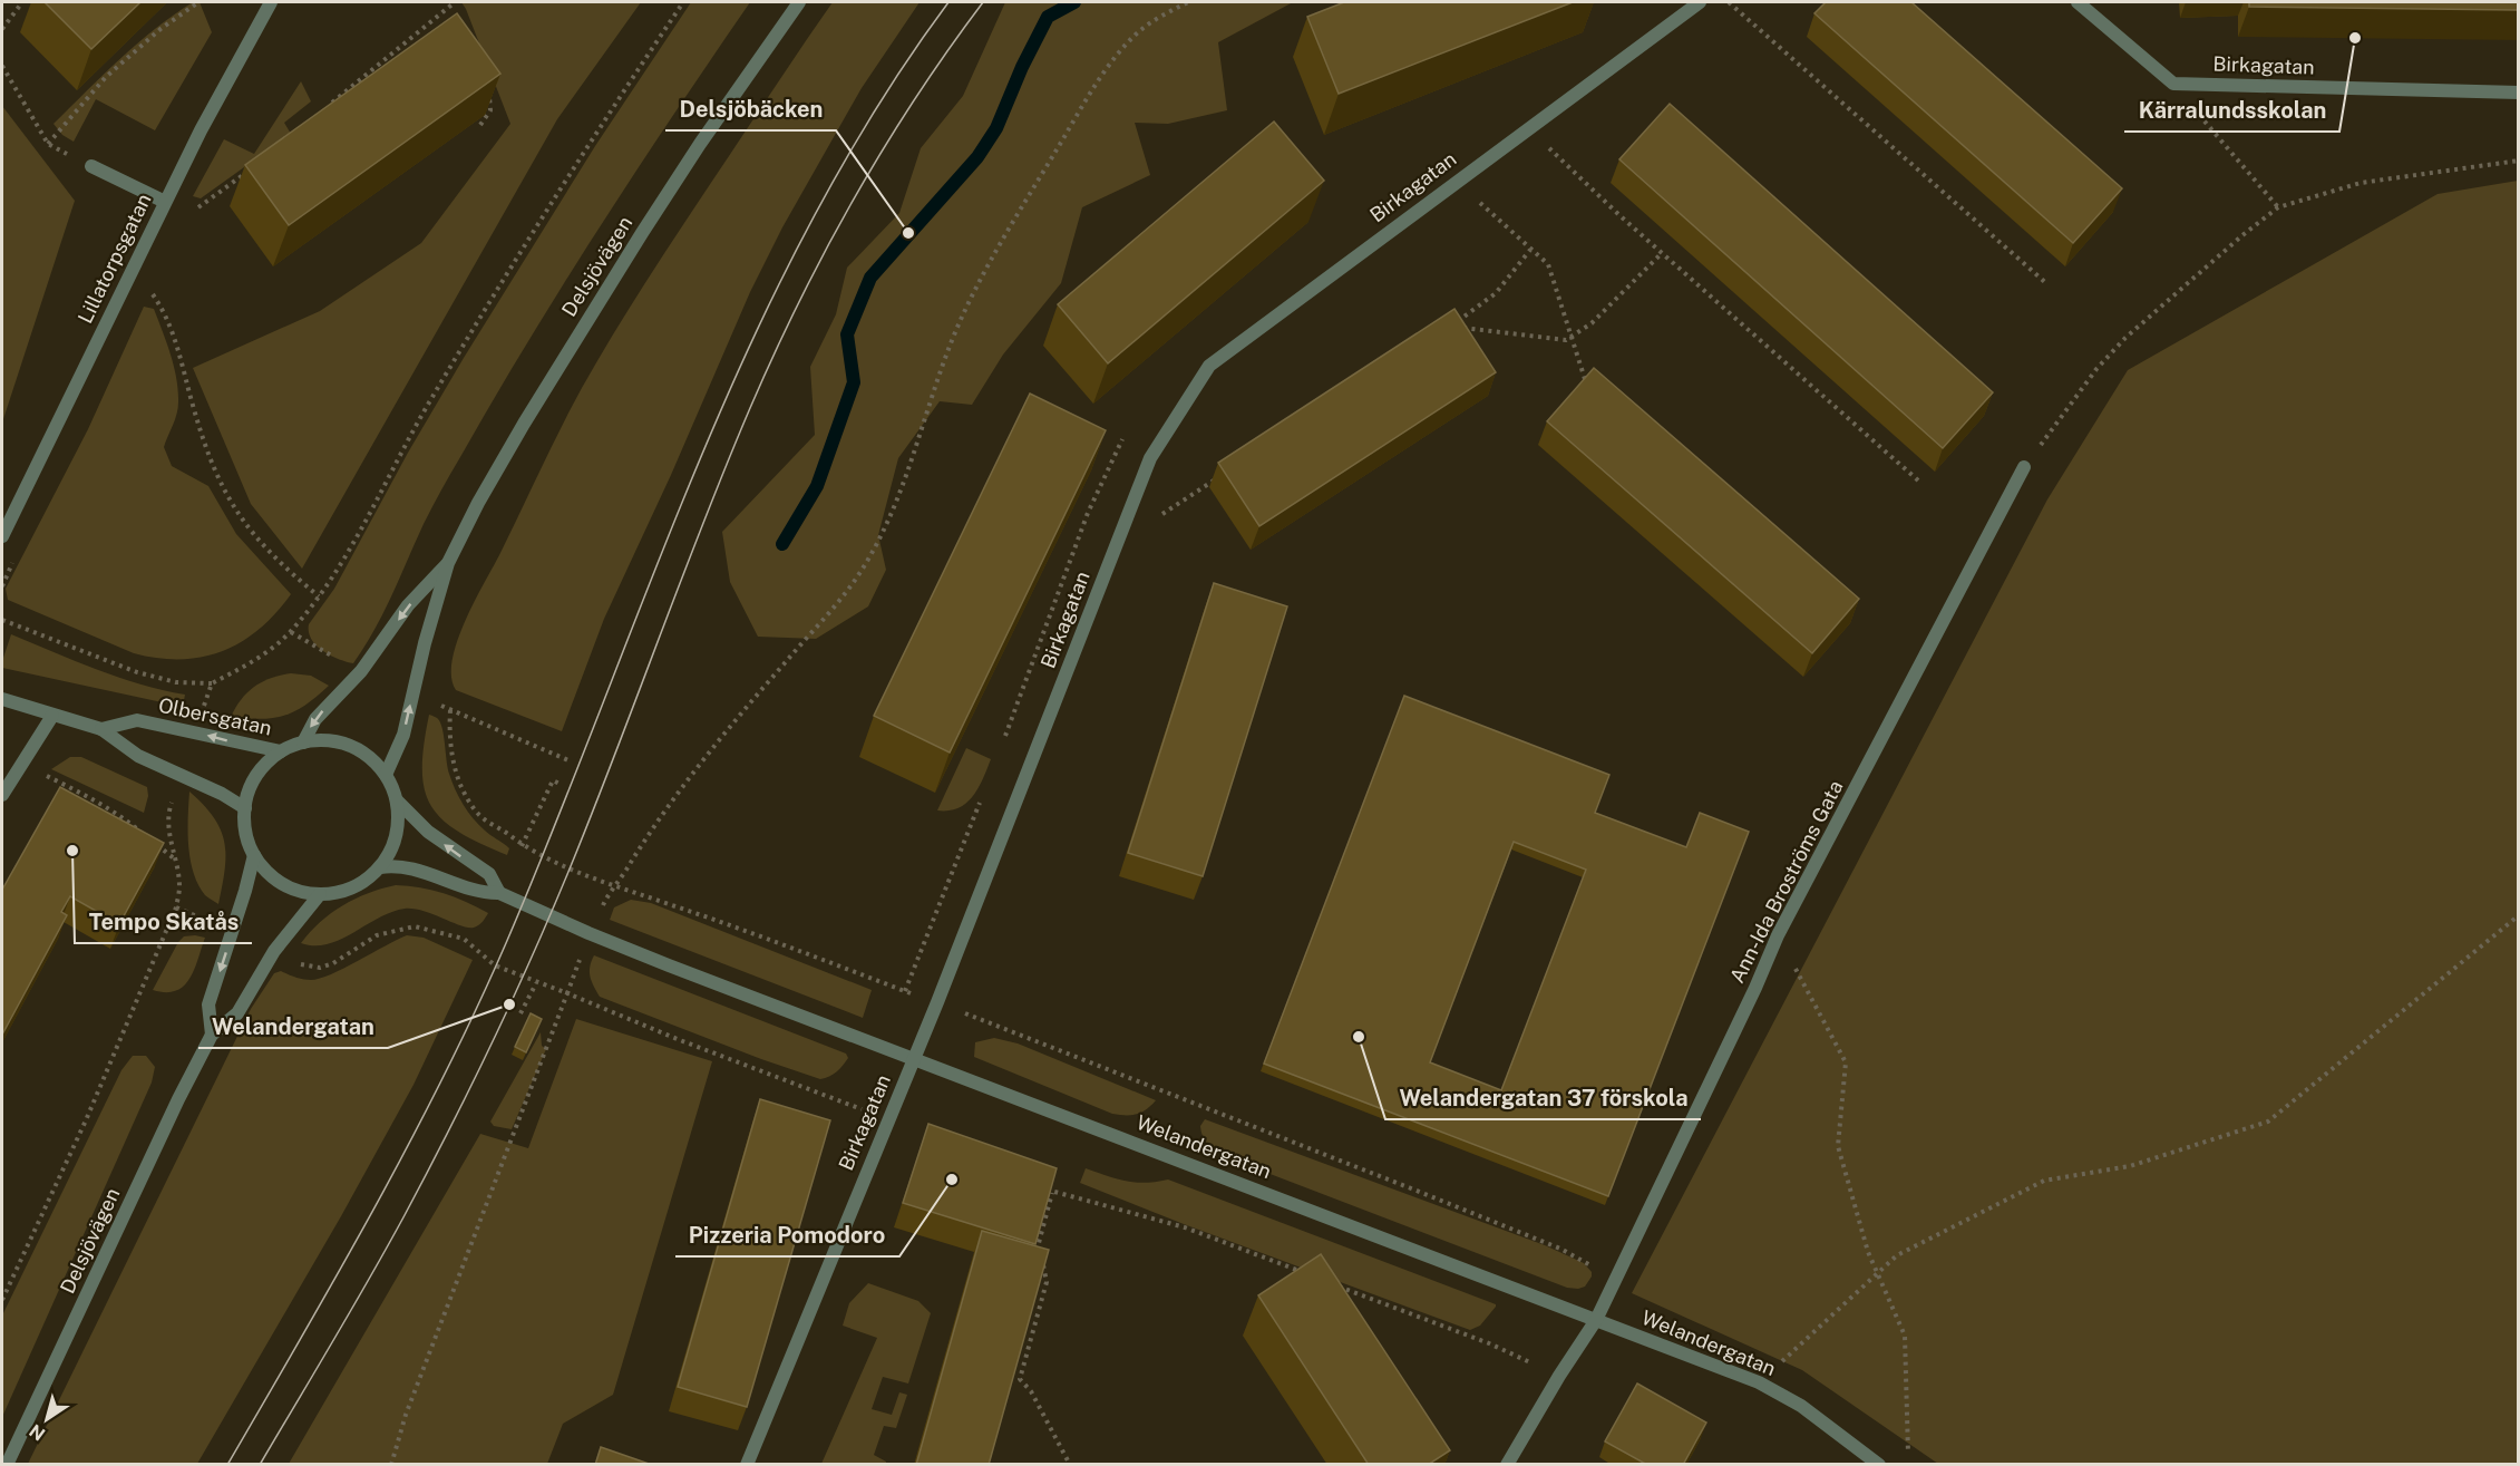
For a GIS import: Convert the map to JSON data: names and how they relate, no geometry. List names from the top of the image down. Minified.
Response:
{"streets":{"street":["Birkagatan","Lillatorpsgatan","Delsjövägen","Olbersgatan","Ann-Ida Broströms Gata","Welandergatan"]},"crossings":[["Birkagatan","Welandergatan"],["Delsjövägen","Olbersgatan"],["Delsjövägen","Welandergatan"],["Olbersgatan","Welandergatan"],["Ann-Ida Broströms Gata","Welandergatan"]],"places":["Kärralundsskolan","Delsjöbäcken","Tempo Skatås","Welandergatan","Welandergatan 37 förskola","Pizzeria Pomodoro"],"north":"bottom left"}
